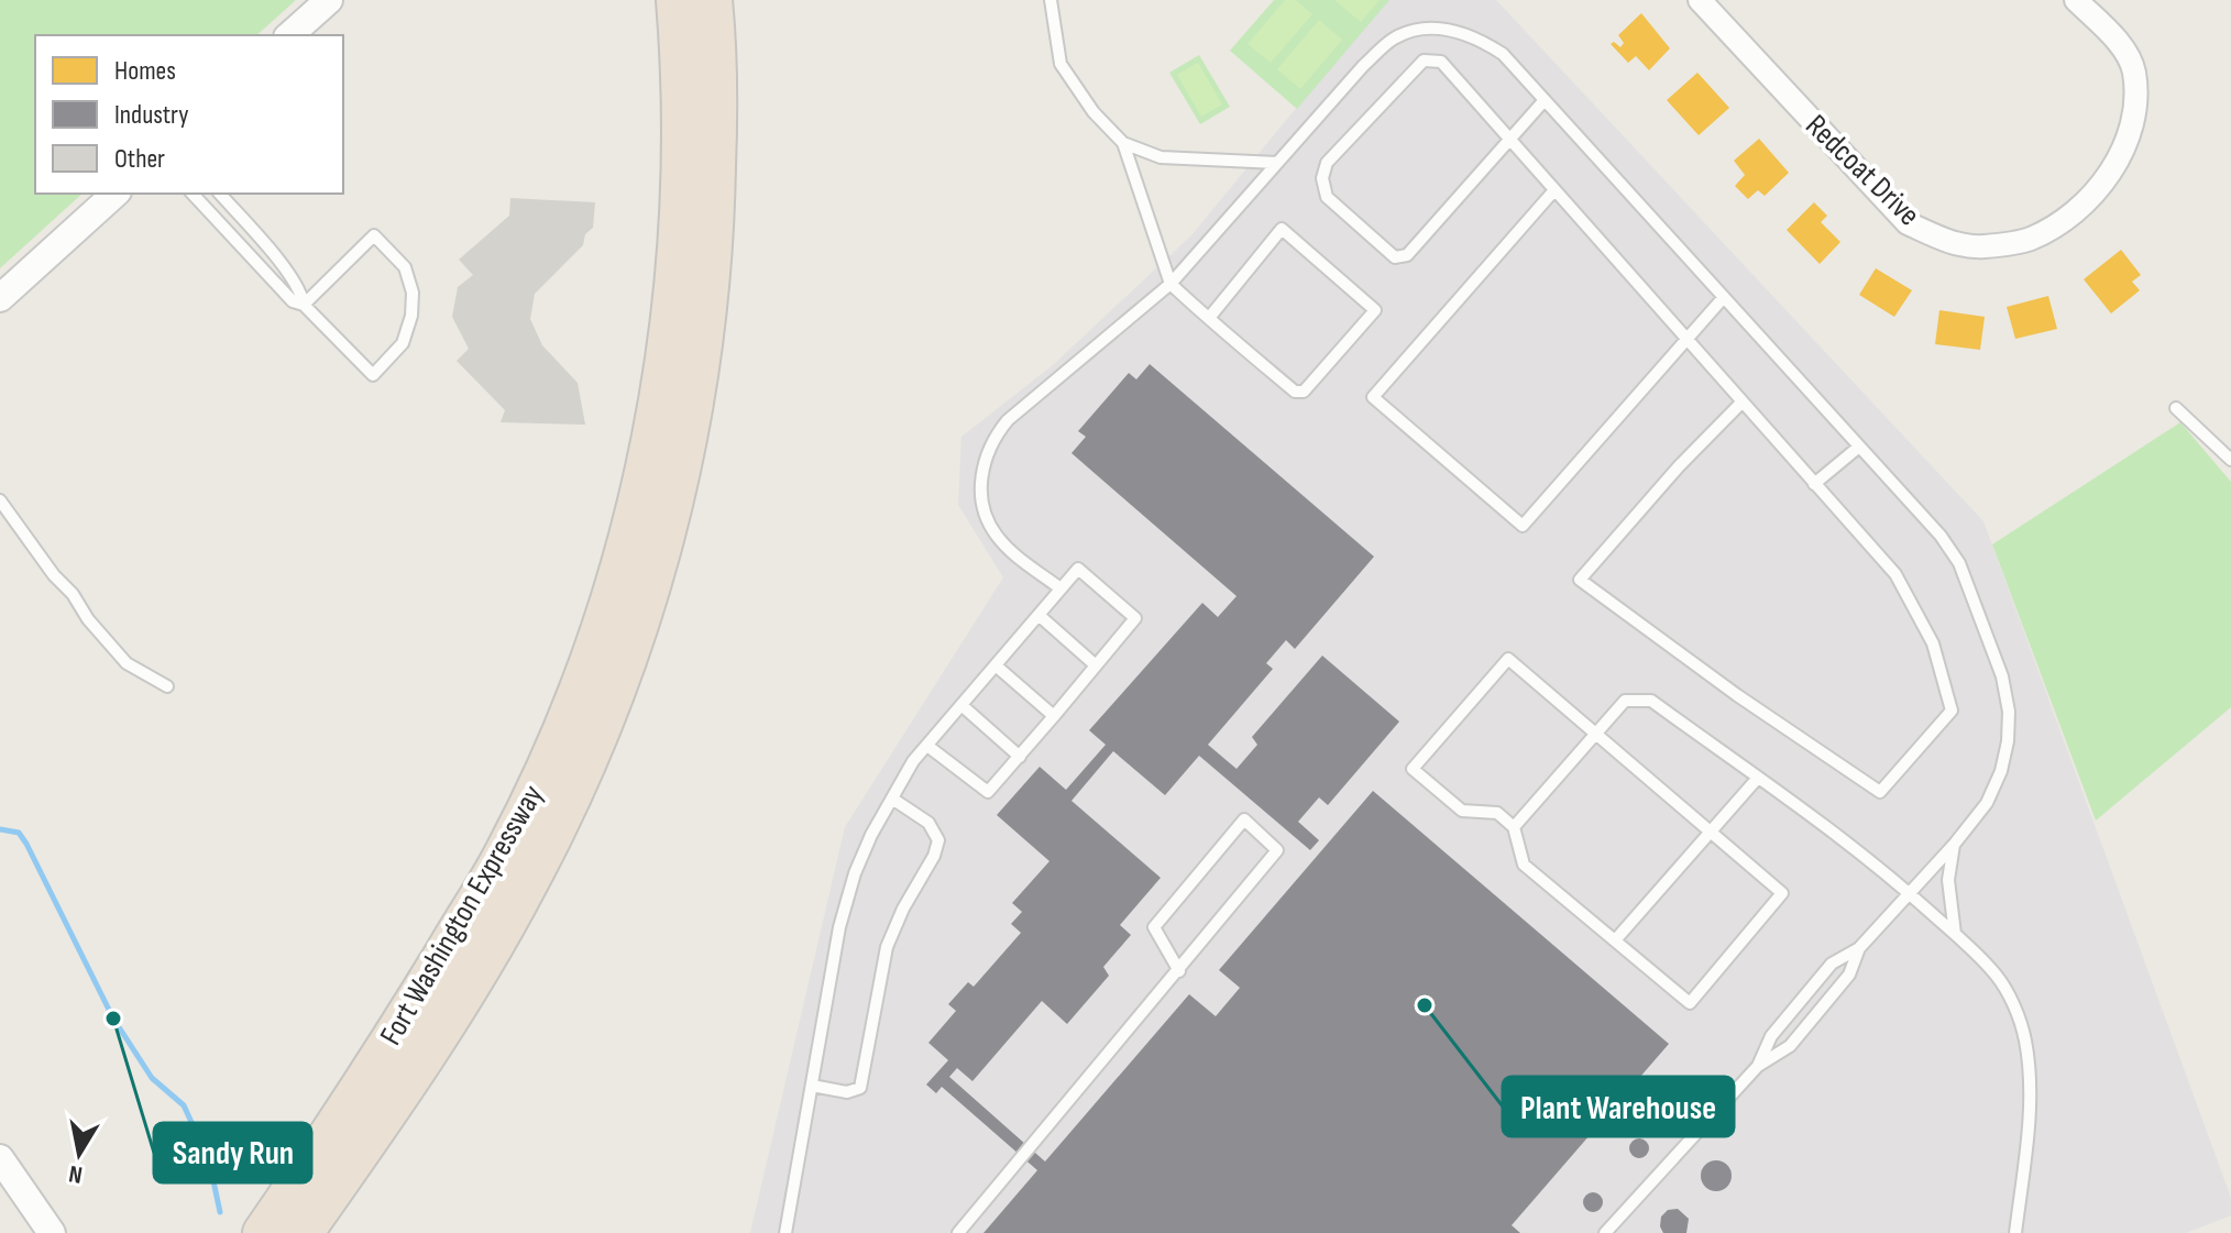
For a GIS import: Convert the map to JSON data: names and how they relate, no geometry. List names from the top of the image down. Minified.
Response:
{"streets":{"highway":["Fort Washington Expressway"],"street":["Redcoat Drive"]},"places":["Plant Warehouse","Sandy Run"],"legend":["Homes","Industry","Other"],"north":"bottom"}
